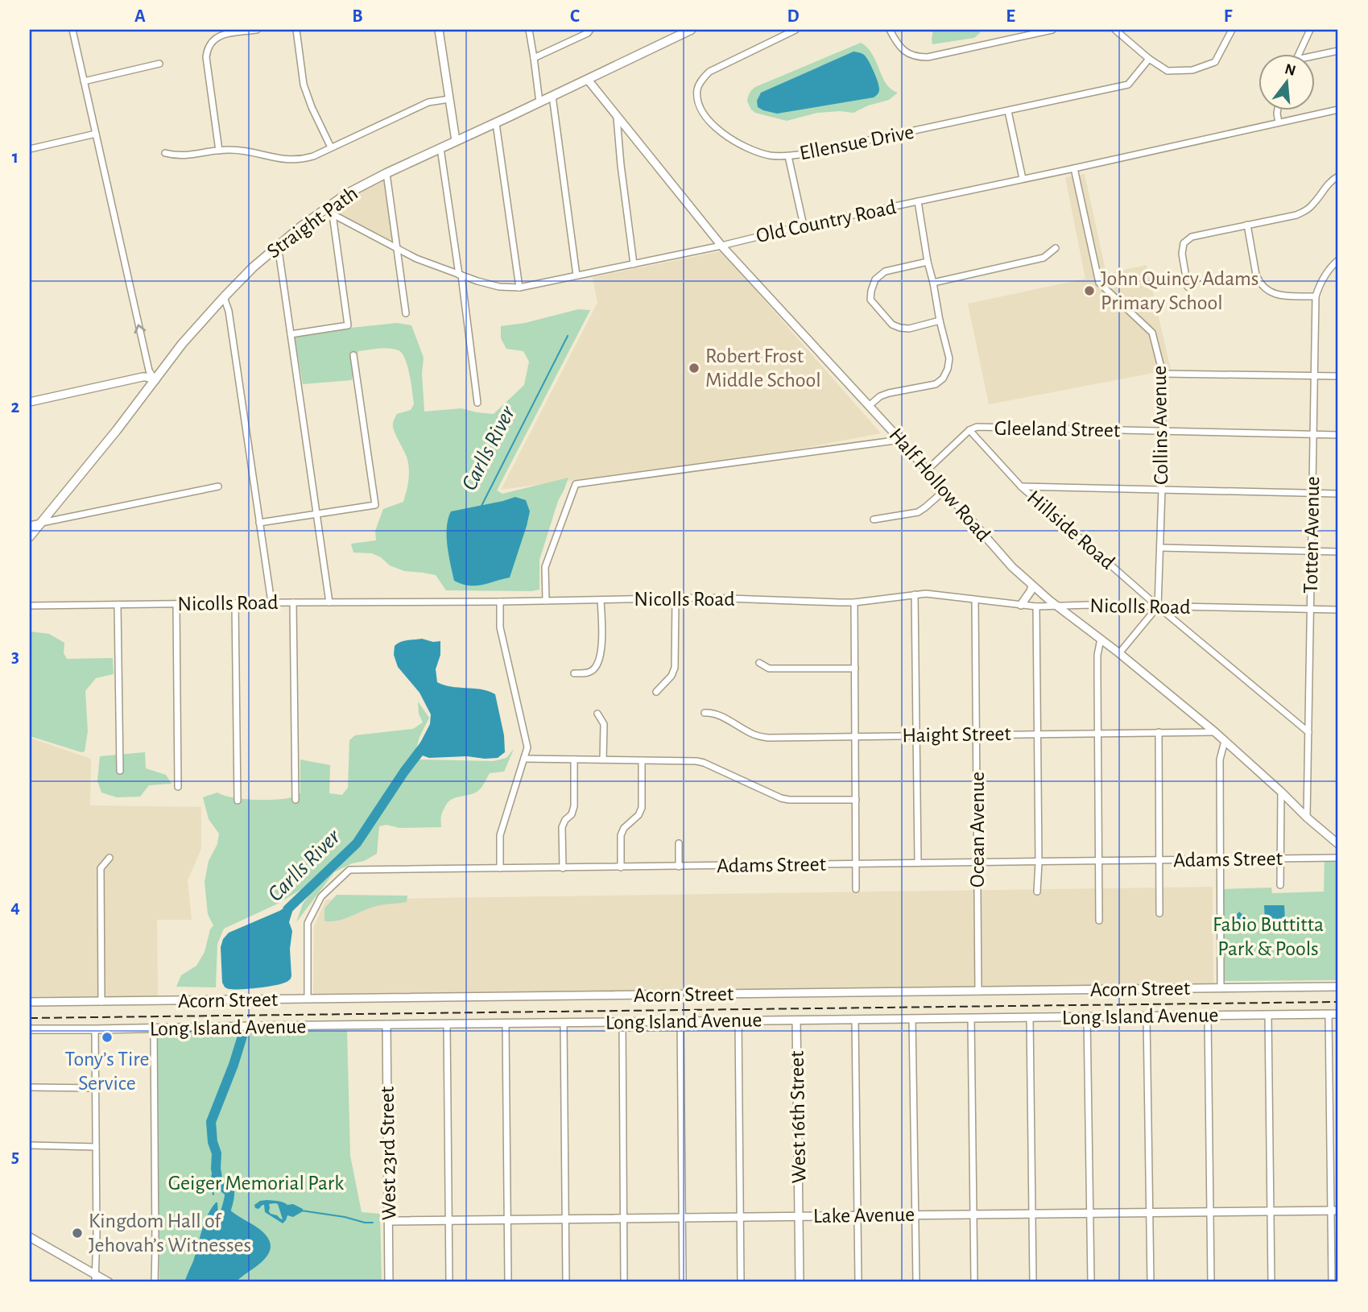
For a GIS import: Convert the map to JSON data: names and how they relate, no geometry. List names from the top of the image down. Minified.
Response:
{"streets":{"main road":["Straight Path"],"street":["Ellensue Drive","Old Country Road","Collins Avenue","Gleeland Street","Half Hollow Road","Hillside Road","Totten Avenue","Nicolls Road","Haight Street","Ocean Avenue","Adams Street","Acorn Street","Long Island Avenue","West 16th Street","West 23rd Street","Lake Avenue"]},"crossings":[["Old Country Road","Straight Path"],["Old Country Road","Collins Avenue"],["Old Country Road","Half Hollow Road"],["Straight Path","Half Hollow Road"],["Collins Avenue","Gleeland Street"],["Collins Avenue","Hillside Road"],["Collins Avenue","Nicolls Road"],["Gleeland Street","Half Hollow Road"],["Gleeland Street","Hillside Road"],["Gleeland Street","Totten Avenue"],["Half Hollow Road","Totten Avenue"],["Half Hollow Road","Nicolls Road"],["Half Hollow Road","Haight Street"],["Hillside Road","Totten Avenue"],["Hillside Road","Nicolls Road"],["Totten Avenue","Nicolls Road"],["Nicolls Road","Ocean Avenue"],["Haight Street","Ocean Avenue"],["Ocean Avenue","Adams Street"],["Ocean Avenue","Acorn Street"],["Adams Street","Acorn Street"],["Long Island Avenue","West 16th Street"],["Long Island Avenue","West 23rd Street"],["West 16th Street","Lake Avenue"],["West 23rd Street","Lake Avenue"]],"water":["Carlls River"],"parks":["Fabio Buttitta Park & Pools","Geiger Memorial Park"],"places":["John Quincy Adams Primary School","Robert Frost Middle School","Tony’s Tire Service","Kingdom Hall of Jehovah’s Witnesses"],"north":"top","grid":{"columns":["A","B","C","D","E","F"],"rows":["1","2","3","4","5"]}}
